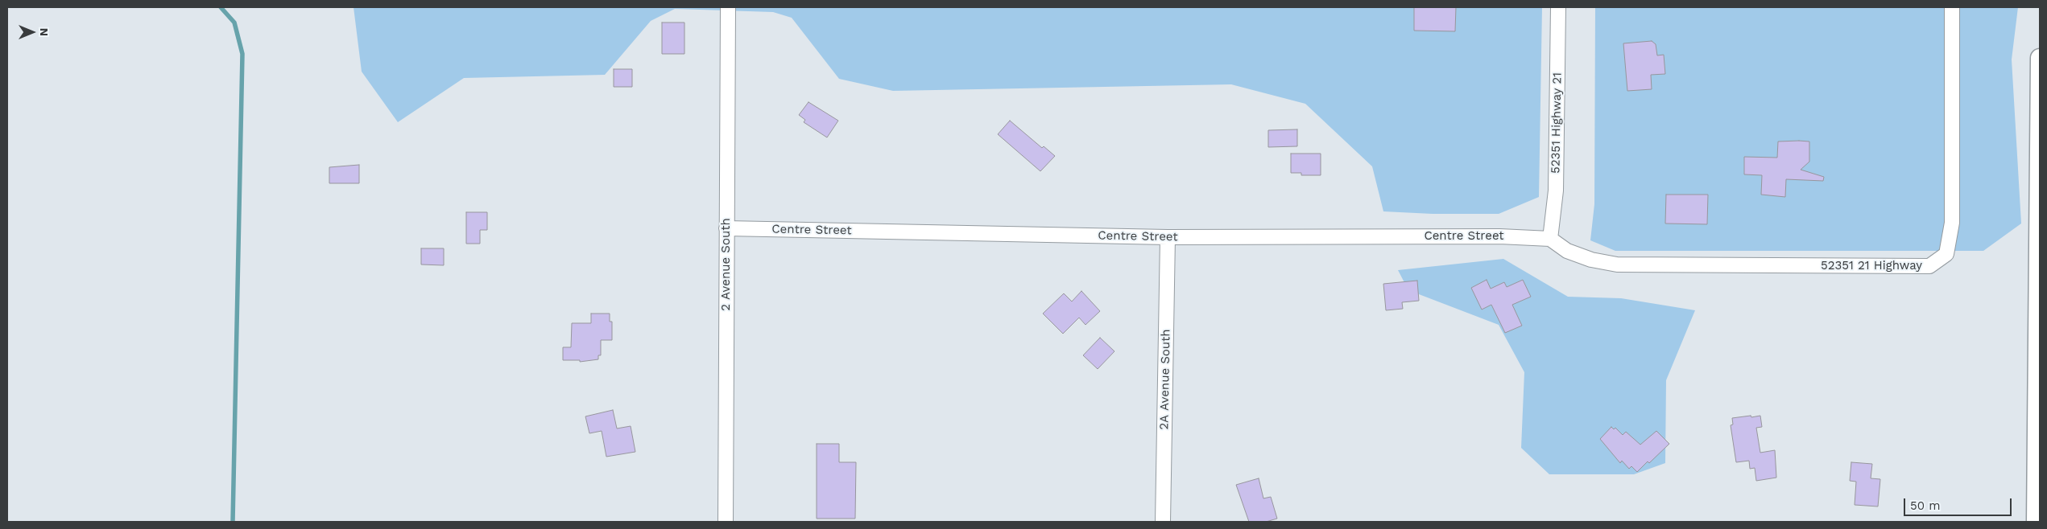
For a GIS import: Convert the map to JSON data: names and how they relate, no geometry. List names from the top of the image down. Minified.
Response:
{"streets":{"street":["52351 Highway 21","Centre Street","2 Avenue South","52351 21 Highway","2A Avenue South"]},"crossings":[["52351 Highway 21","Centre Street"],["52351 Highway 21","52351 21 Highway"],["Centre Street","2 Avenue South"],["Centre Street","52351 21 Highway"],["Centre Street","2A Avenue South"]],"scale_bar":"50 m","north":"right"}
